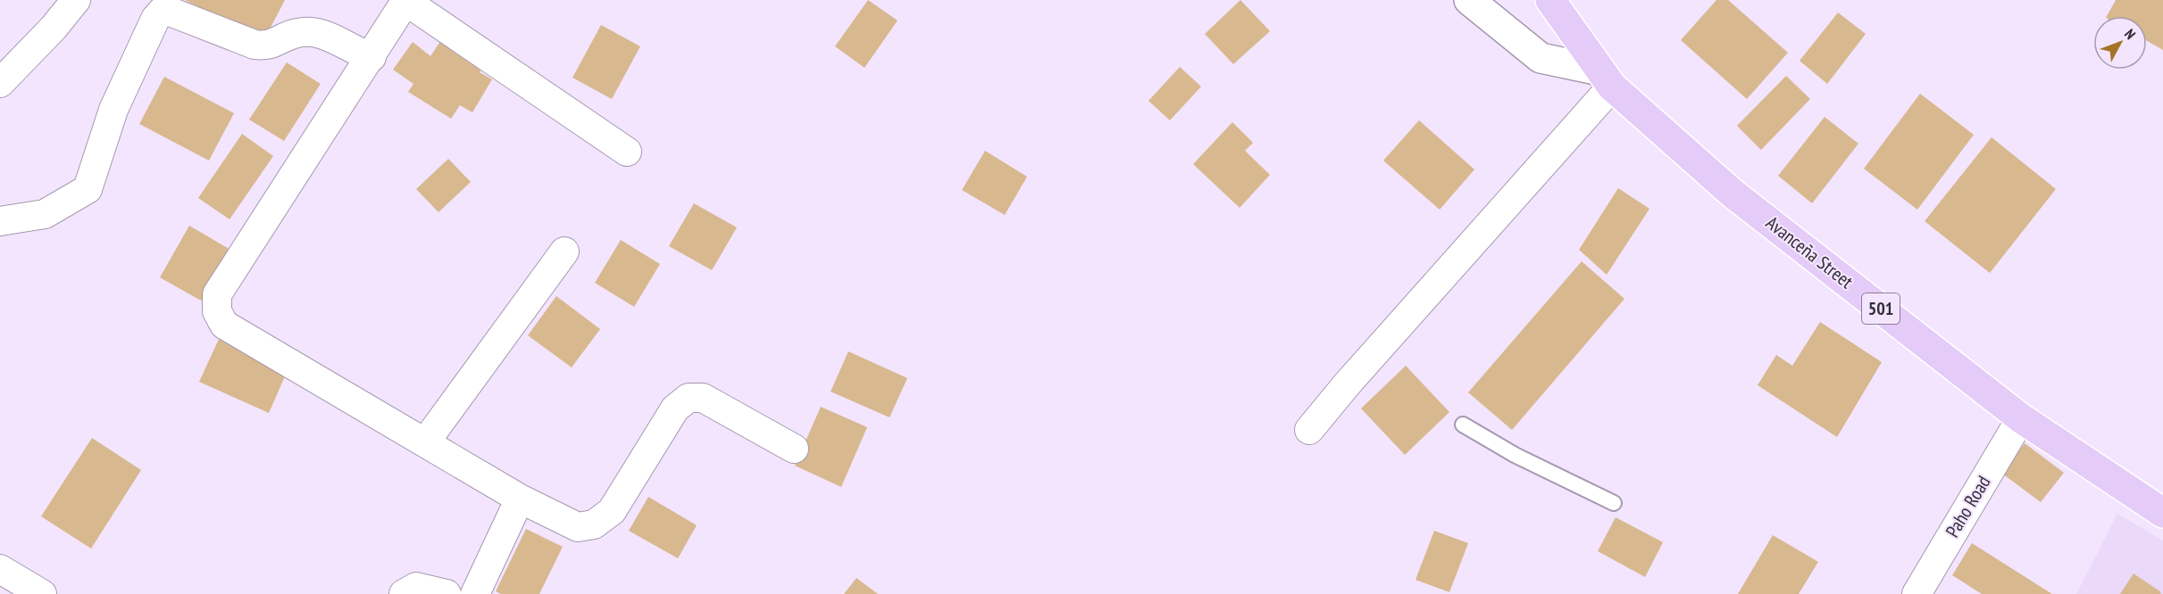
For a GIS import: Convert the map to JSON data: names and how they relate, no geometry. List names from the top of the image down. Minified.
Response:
{"streets":{"main road":["Avanceña Street","501"],"street":["Paho Road"]},"crossings":[["Avanceña Street","501"],["Avanceña Street","Paho Road"]],"north":"top right"}
